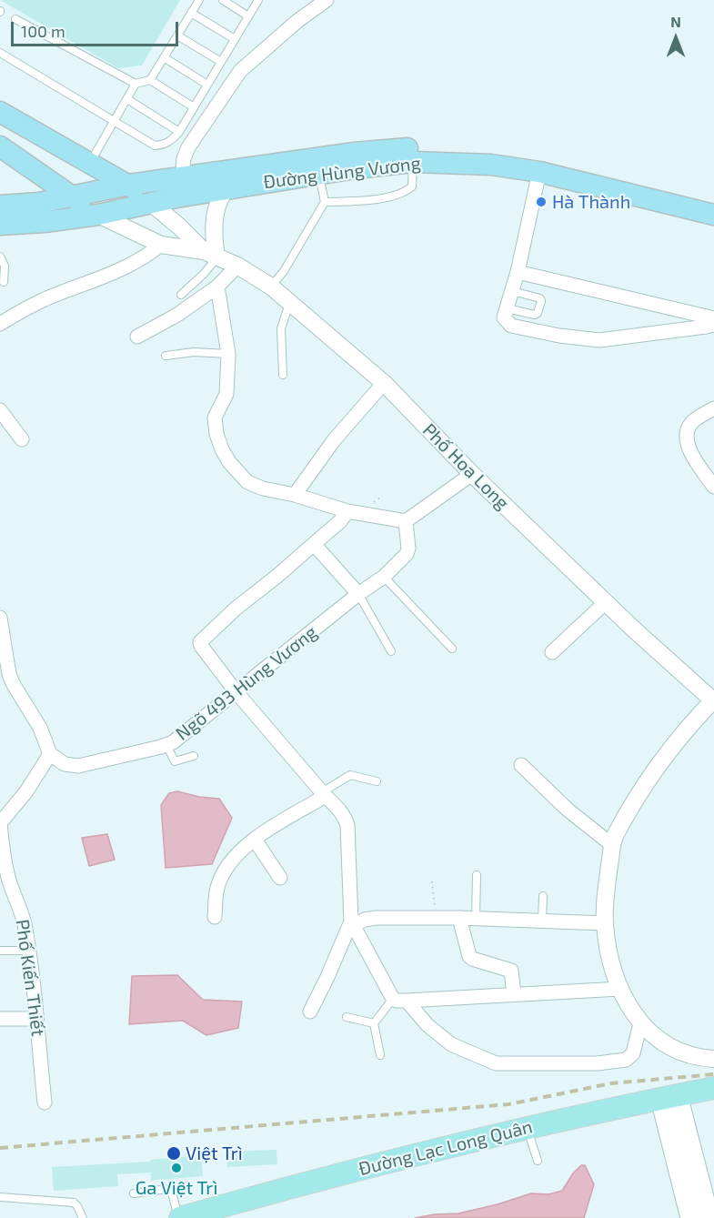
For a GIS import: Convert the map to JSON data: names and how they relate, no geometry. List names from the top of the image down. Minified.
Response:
{"streets":{"highway":["Đường Lạc Long Quân"],"main road":["Đường Hùng Vương"],"street":["Phố Hoa Long","Ngõ 493 Hùng Vương","Phố Kiến Thiết"]},"crossings":[["Đường Hùng Vương","Phố Hoa Long"]],"places":["Hà Thành","Việt Trì","Ga Việt Trì"],"scale_bar":"100 m","north":"top"}
